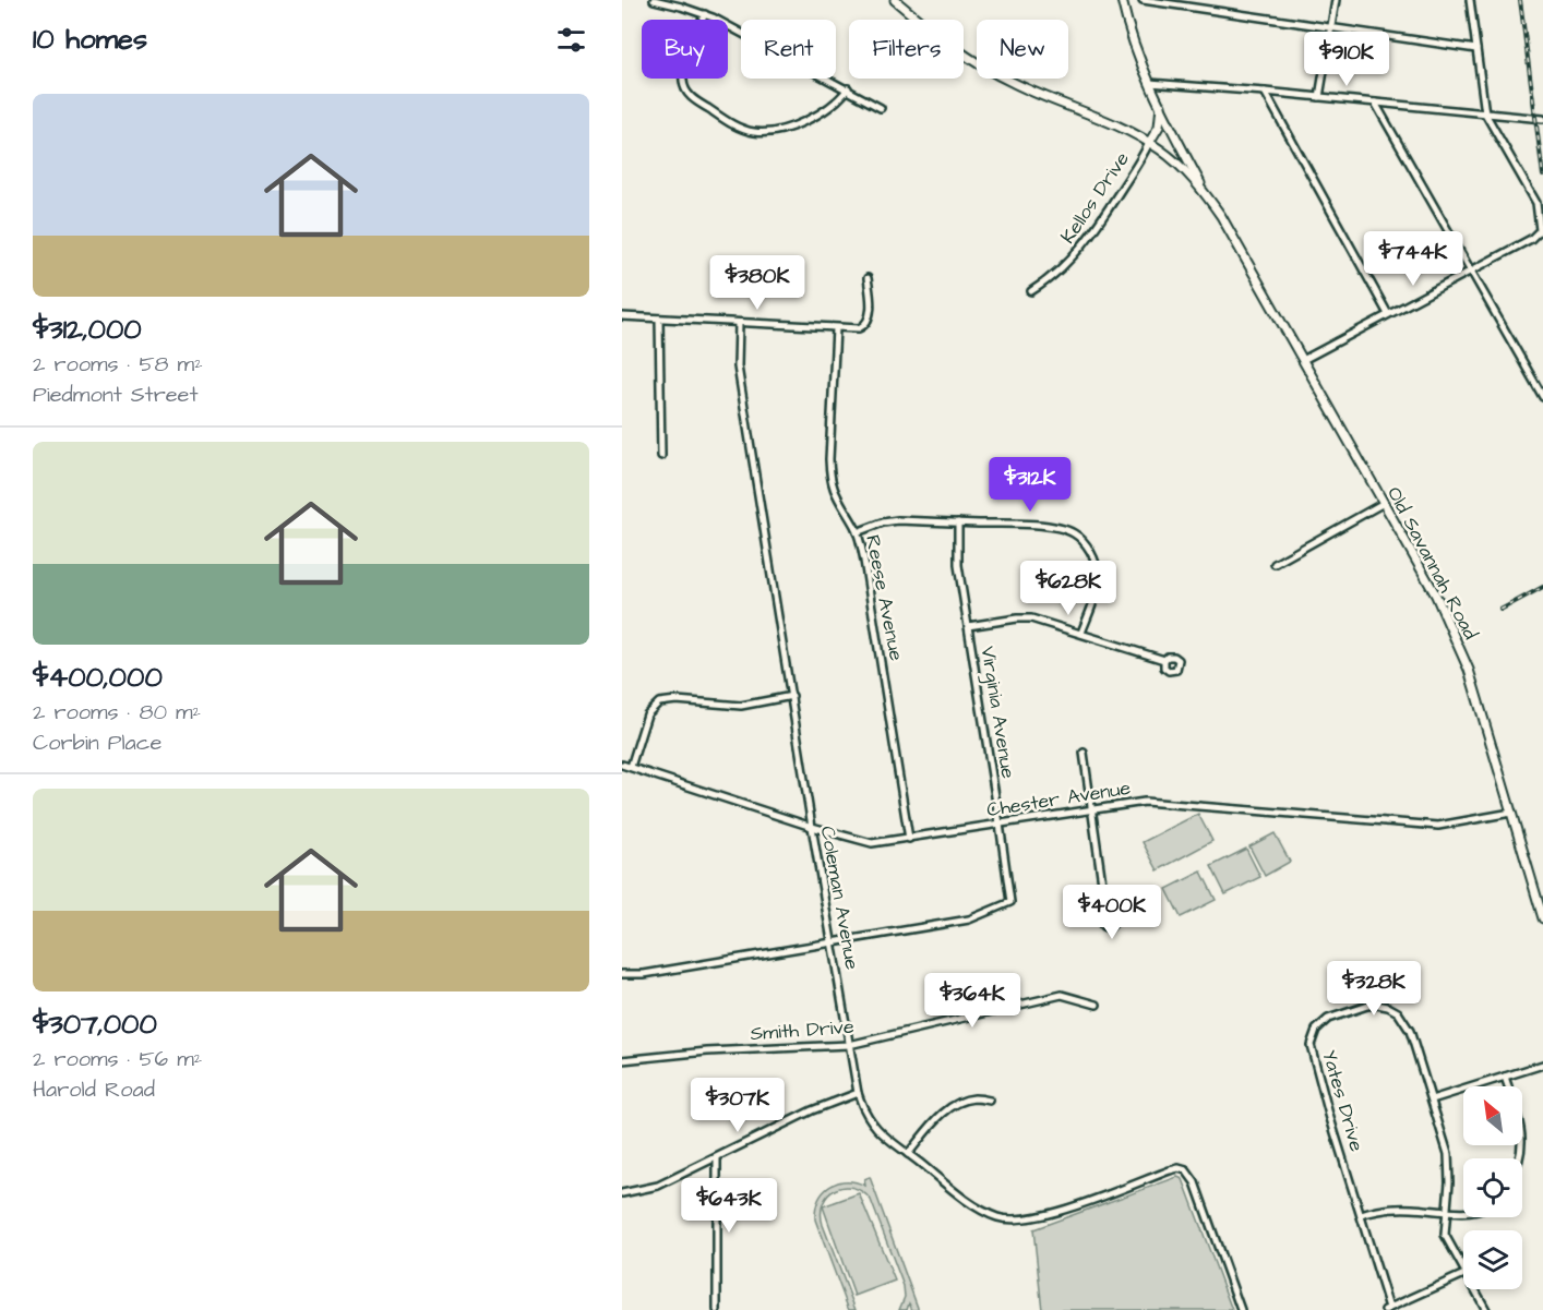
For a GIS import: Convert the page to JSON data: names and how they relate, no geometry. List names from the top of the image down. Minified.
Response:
{"streets":{"main road":["Kellos Drive","Old Savannah Road"],"street":["Reese Avenue","Virginia Avenue","Chester Avenue","Coleman Avenue","Smith Drive","Yates Drive"]},"crossings":[["Old Savannah Road","Chester Avenue"],["Reese Avenue","Chester Avenue"],["Virginia Avenue","Chester Avenue"],["Virginia Avenue","Coleman Avenue"],["Chester Avenue","Coleman Avenue"],["Coleman Avenue","Smith Drive"]],"north":"top left","page":{"heading":"10 homes","chip":["Buy","Rent","Filters","New"],"price":["$910K","$744K","$380K","$312K","$628K","$400K","$328K","$364K","$307K","$643K"],"list":[{"name":"$312,000","note":"2 rooms · 58 m² · Piedmont Street"},{"name":"$400,000","note":"2 rooms · 80 m² · Corbin Place"},{"name":"$307,000","note":"2 rooms · 56 m² · Harold Road"}]}}
